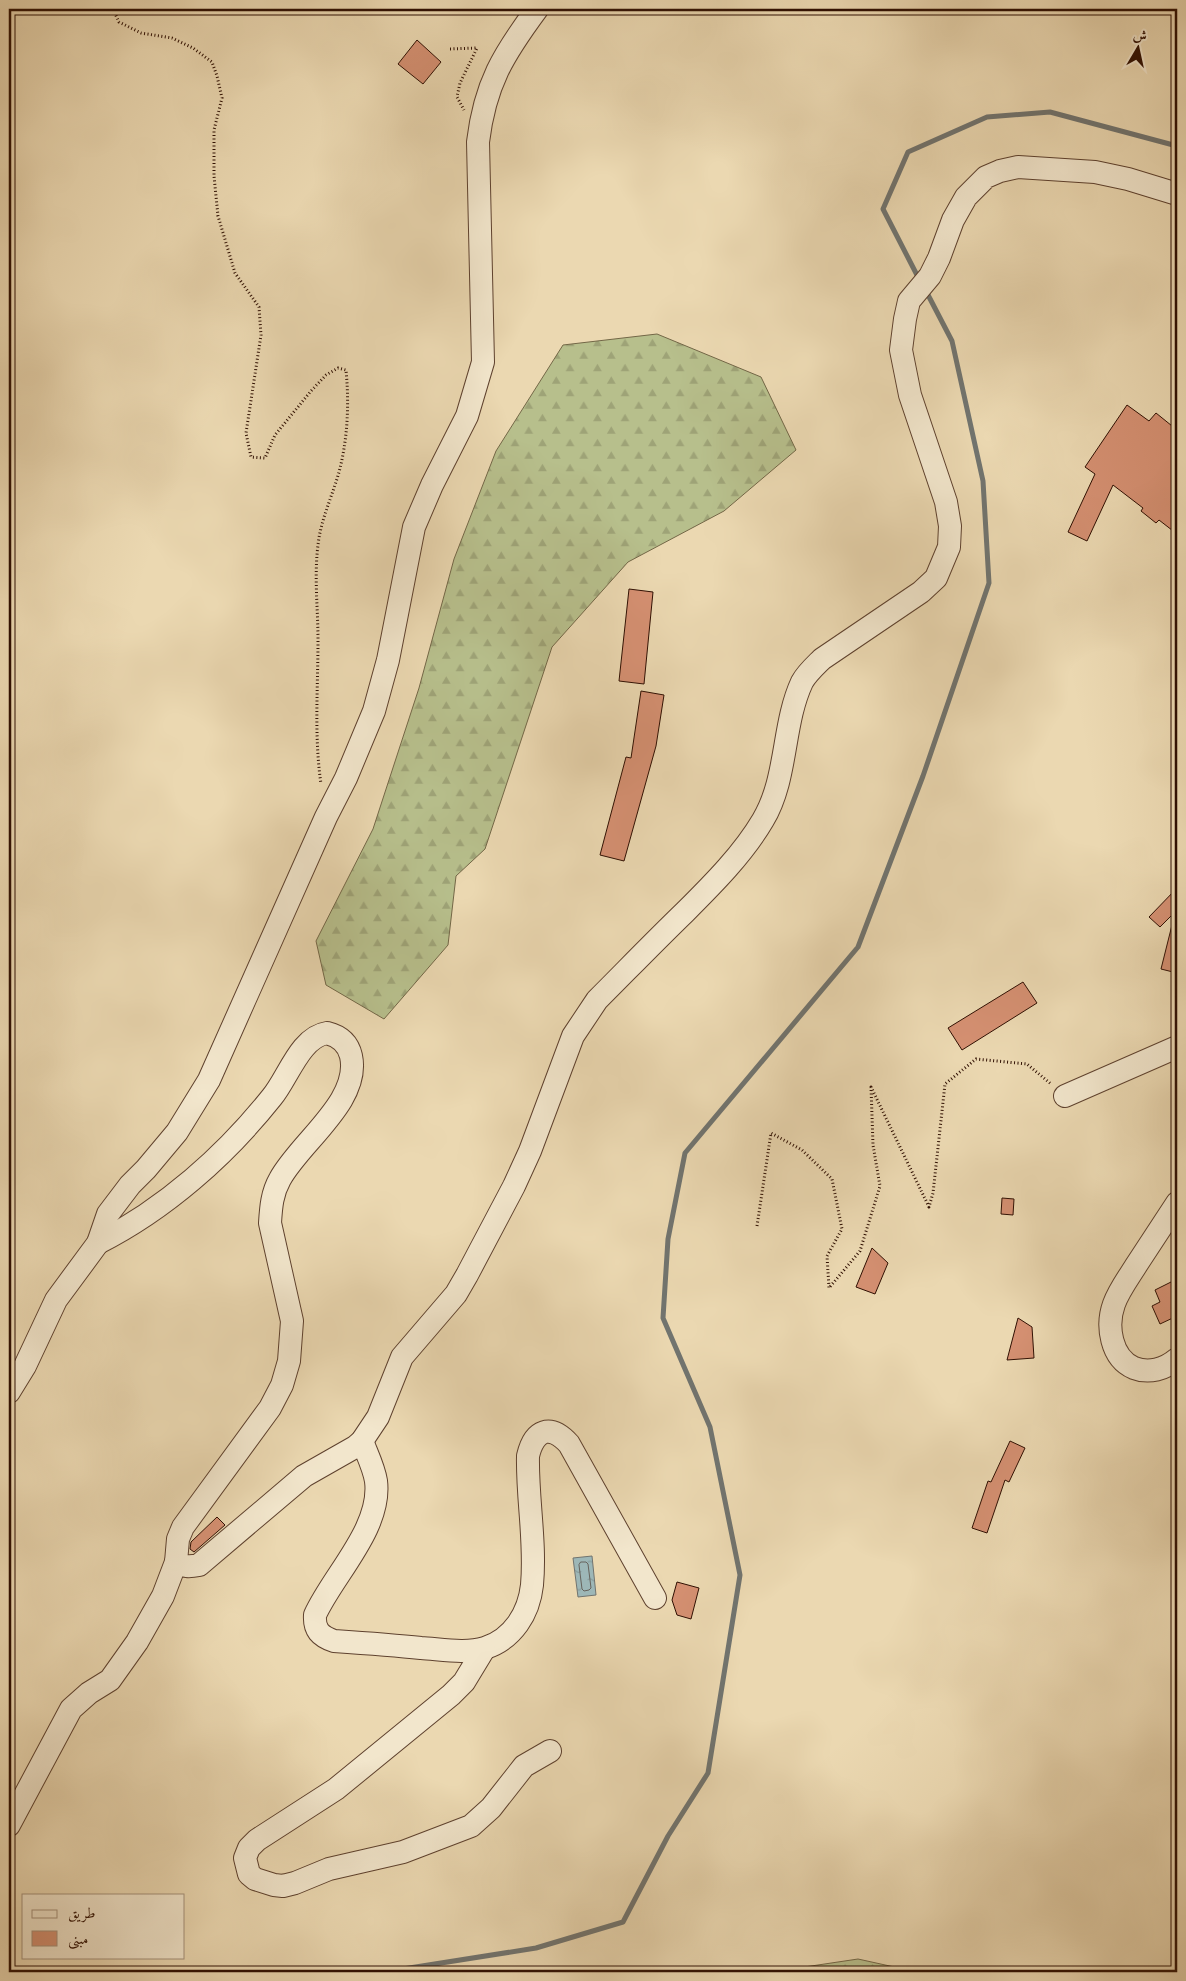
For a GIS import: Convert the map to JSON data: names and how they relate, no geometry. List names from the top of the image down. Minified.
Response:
{"legend":["طريق","مبنى"],"north":"top"}
